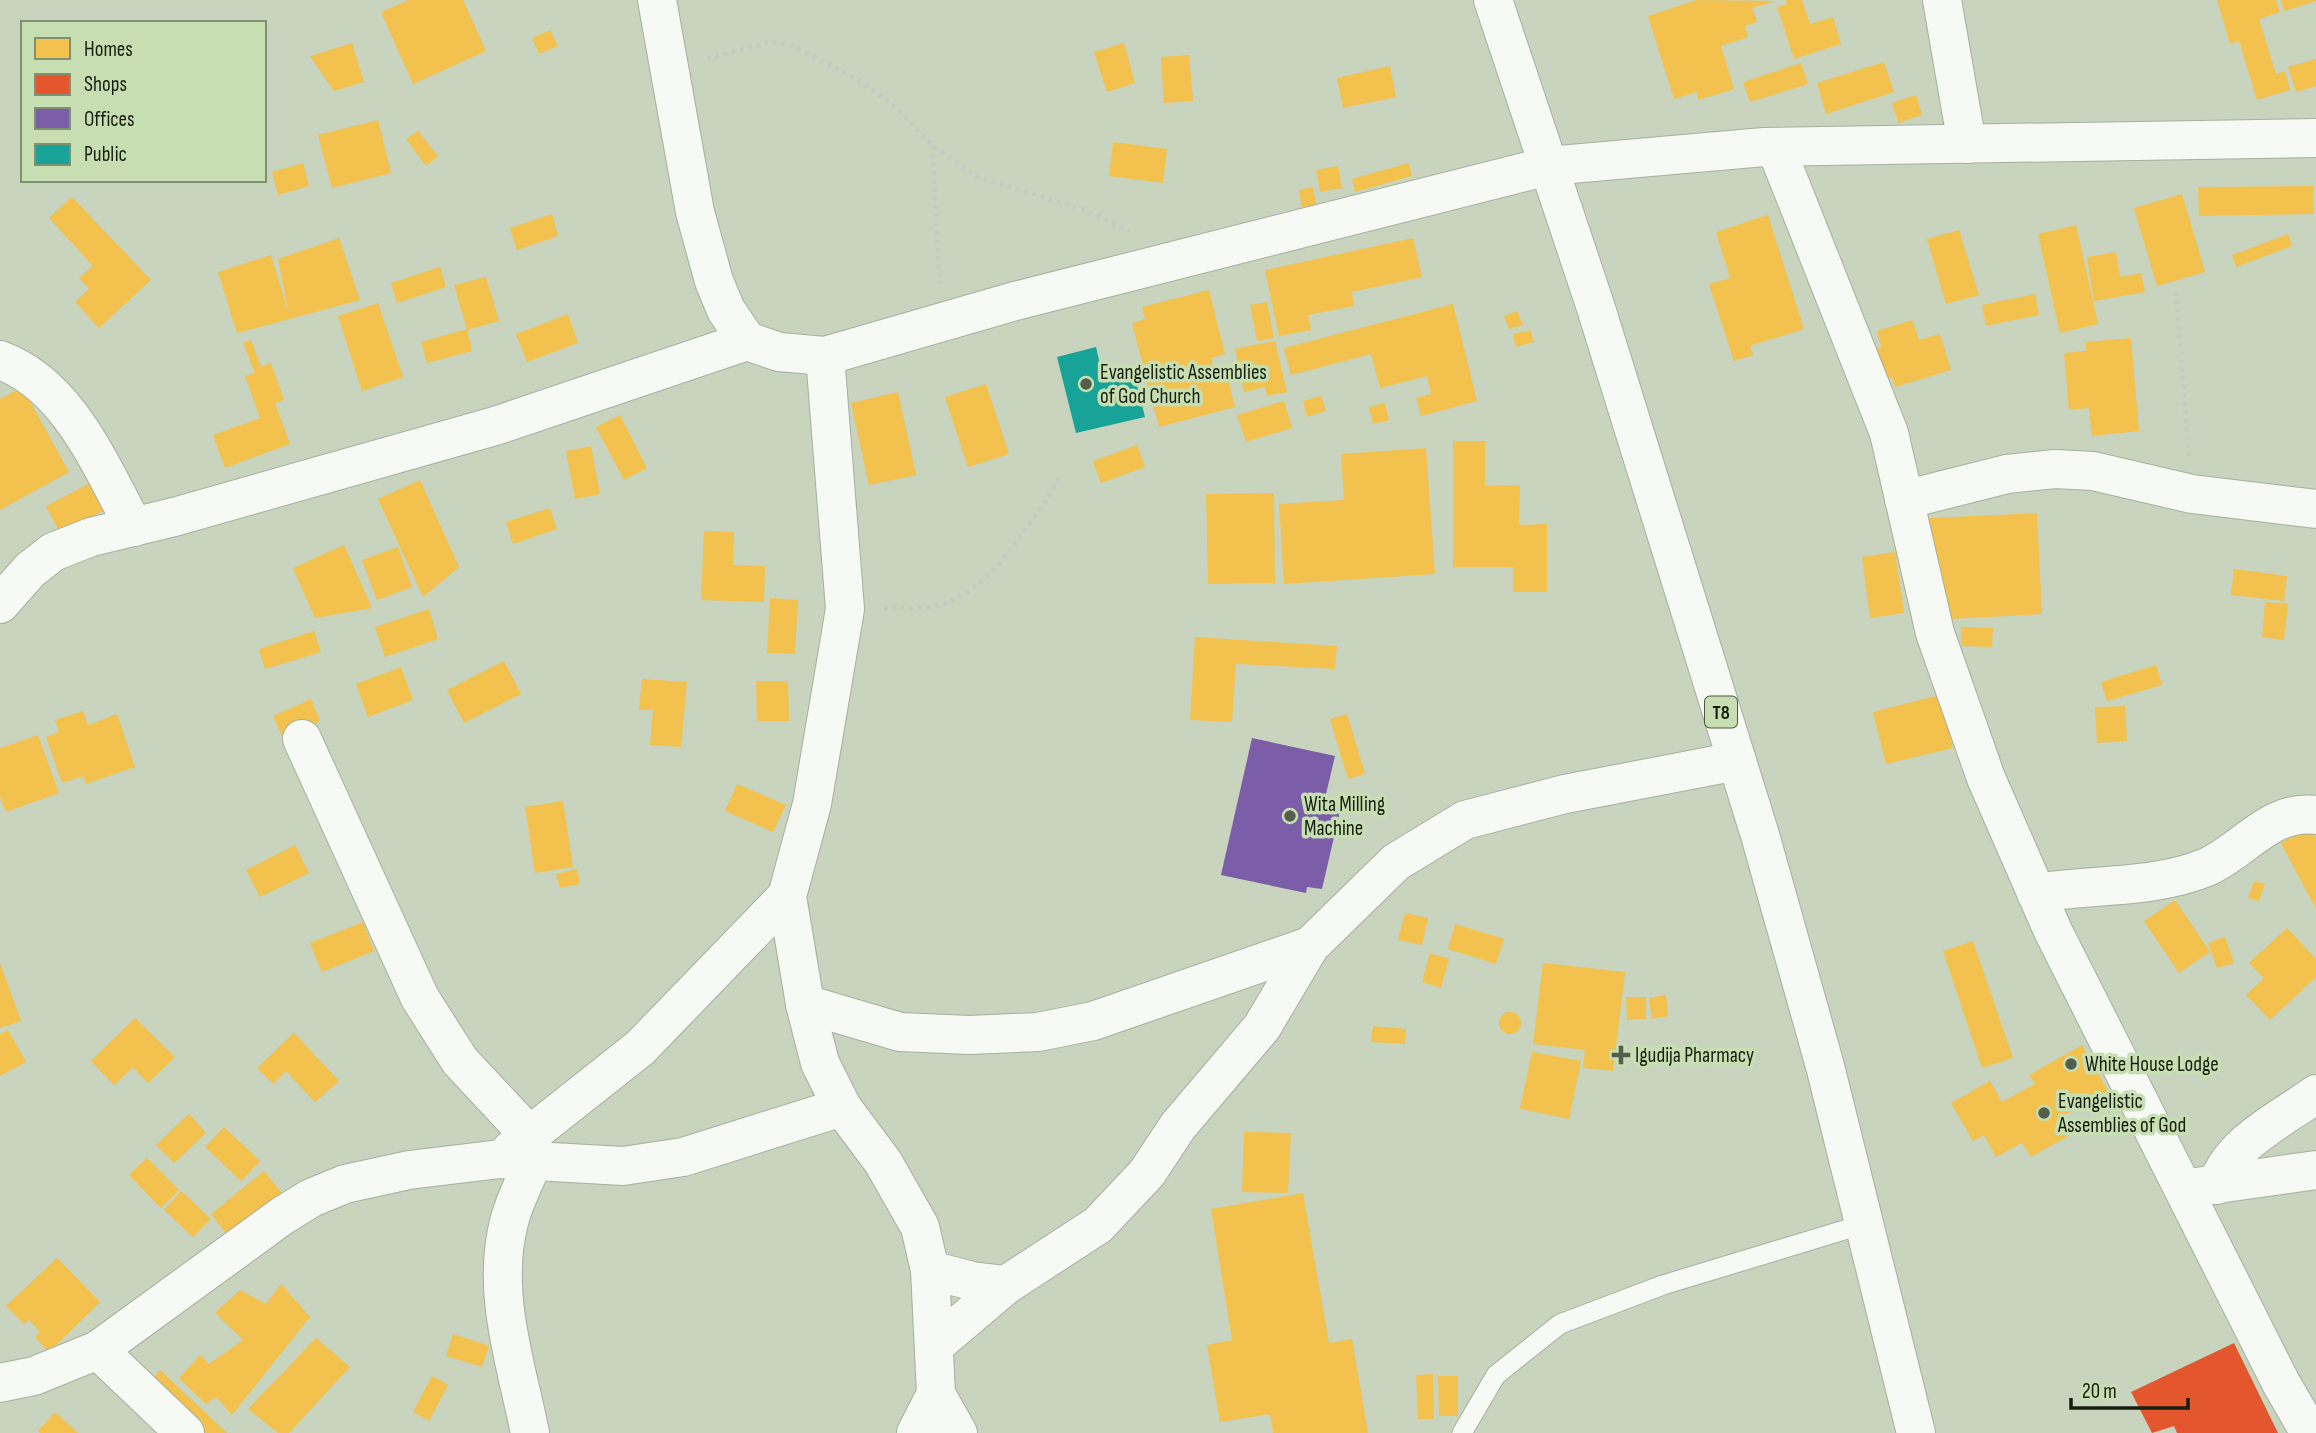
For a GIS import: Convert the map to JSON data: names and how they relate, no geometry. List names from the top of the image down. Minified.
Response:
{"streets":{"street":["T8"]},"places":{"other":["Evangelistic Assemblies of God Church","Wita Milling Machine","White House Lodge","Evangelistic Assemblies of God"],"health":["Igudija Pharmacy"]},"legend":["Homes","Shops","Offices","Public"],"scale_bar":"20 m"}
